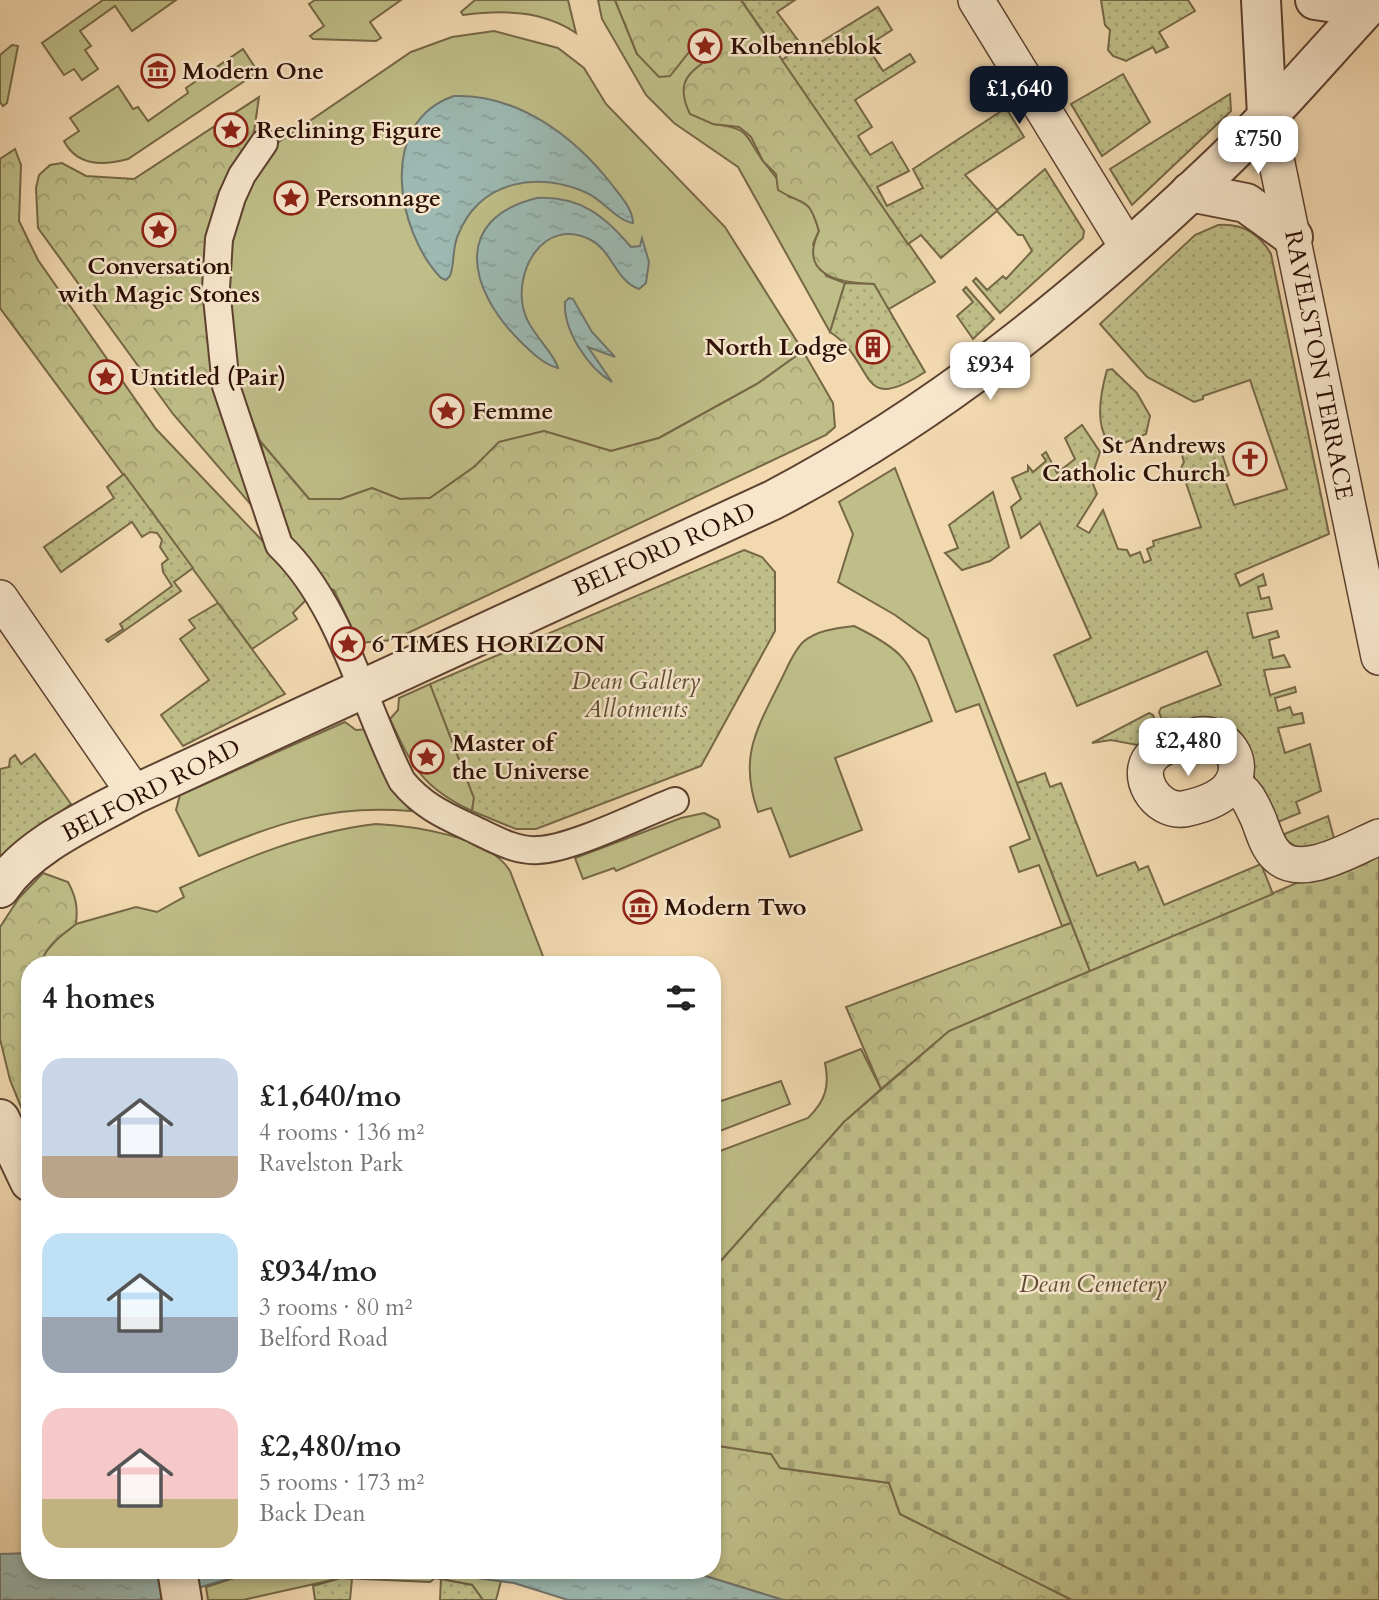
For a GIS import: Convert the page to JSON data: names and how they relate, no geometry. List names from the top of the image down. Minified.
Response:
{"streets":{"street":["RAVELSTON TERRACE","BELFORD ROAD"]},"crossings":[["RAVELSTON TERRACE","BELFORD ROAD"]],"parks":["Dean Gallery Allotments","Dean Cemetery"],"places":{"place":["Kolbenneblok","Reclining Figure","Personnage","Conversation with Magic Stones","Untitled (Pair)","Femme","6 TIMES HORIZON","Master of the Universe"],"museum":["Modern One","Modern Two"],"building":["North Lodge"],"church":["St Andrews Catholic Church"]},"page":{"price":["£1,640","£750","£934","£2,480"],"heading":"4 homes","list":[{"name":"£1,640/mo","note":"4 rooms · 136 m² · Ravelston Park"},{"name":"£934/mo","note":"3 rooms · 80 m² · Belford Road"},{"name":"£2,480/mo","note":"5 rooms · 173 m² · Back Dean"}]}}
